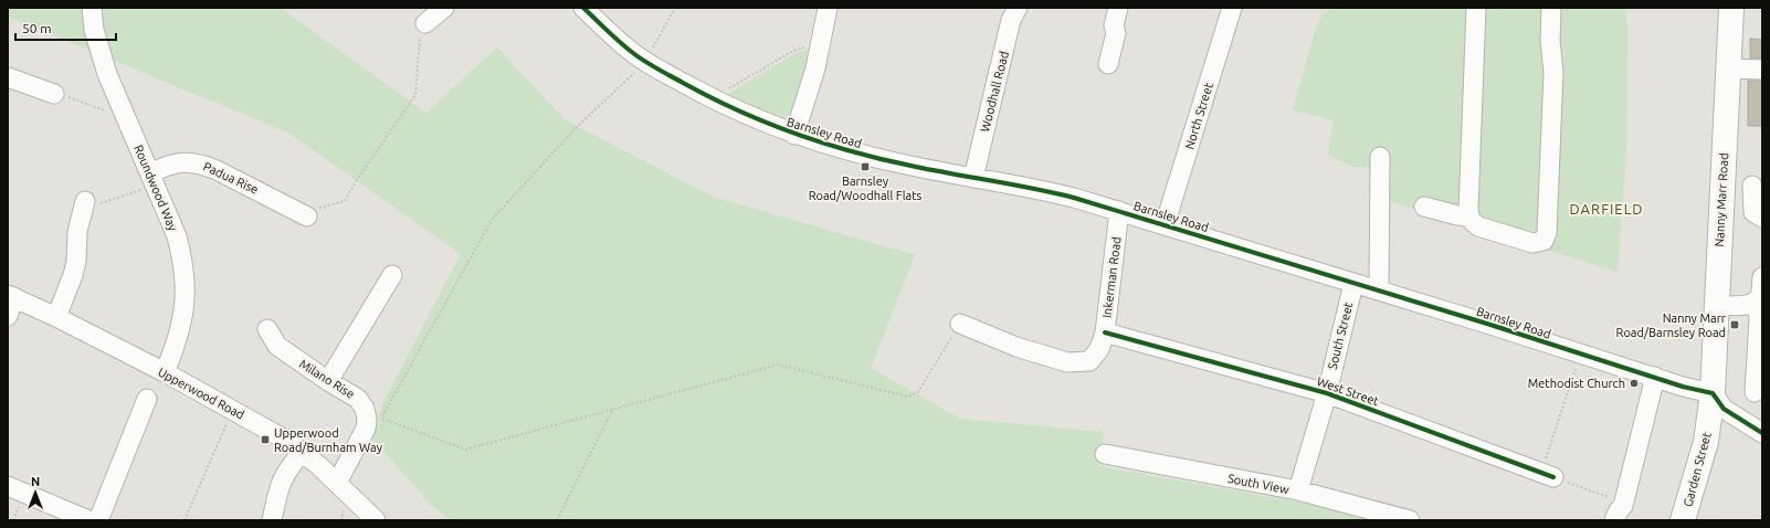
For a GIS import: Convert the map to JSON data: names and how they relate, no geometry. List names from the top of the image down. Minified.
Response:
{"streets":{"main road":["Nanny Marr Road","Garden Street"],"street":["Woodhall Road","North Street","Barnsley Road","Padua Rise","Roundwood Way","Inkerman Road","South Street","Milano Rise","West Street","Upperwood Road","South View"]},"crossings":[["Woodhall Road","Barnsley Road"],["North Street","Barnsley Road"],["Barnsley Road","Nanny Marr Road"],["Barnsley Road","Inkerman Road"],["Barnsley Road","South Street"],["Barnsley Road","Garden Street"],["Padua Rise","Roundwood Way"],["Roundwood Way","Upperwood Road"],["Nanny Marr Road","Garden Street"],["Inkerman Road","West Street"],["South Street","West Street"],["South Street","South View"],["Milano Rise","Upperwood Road"]],"districts":["DARFIELD"],"places":{"transit":["Barnsley Road/Woodhall Flats","Nanny Marr Road/Barnsley Road","Upperwood Road/Burnham Way"],"other":["Methodist Church"]},"scale_bar":"50 m","north":"top"}
